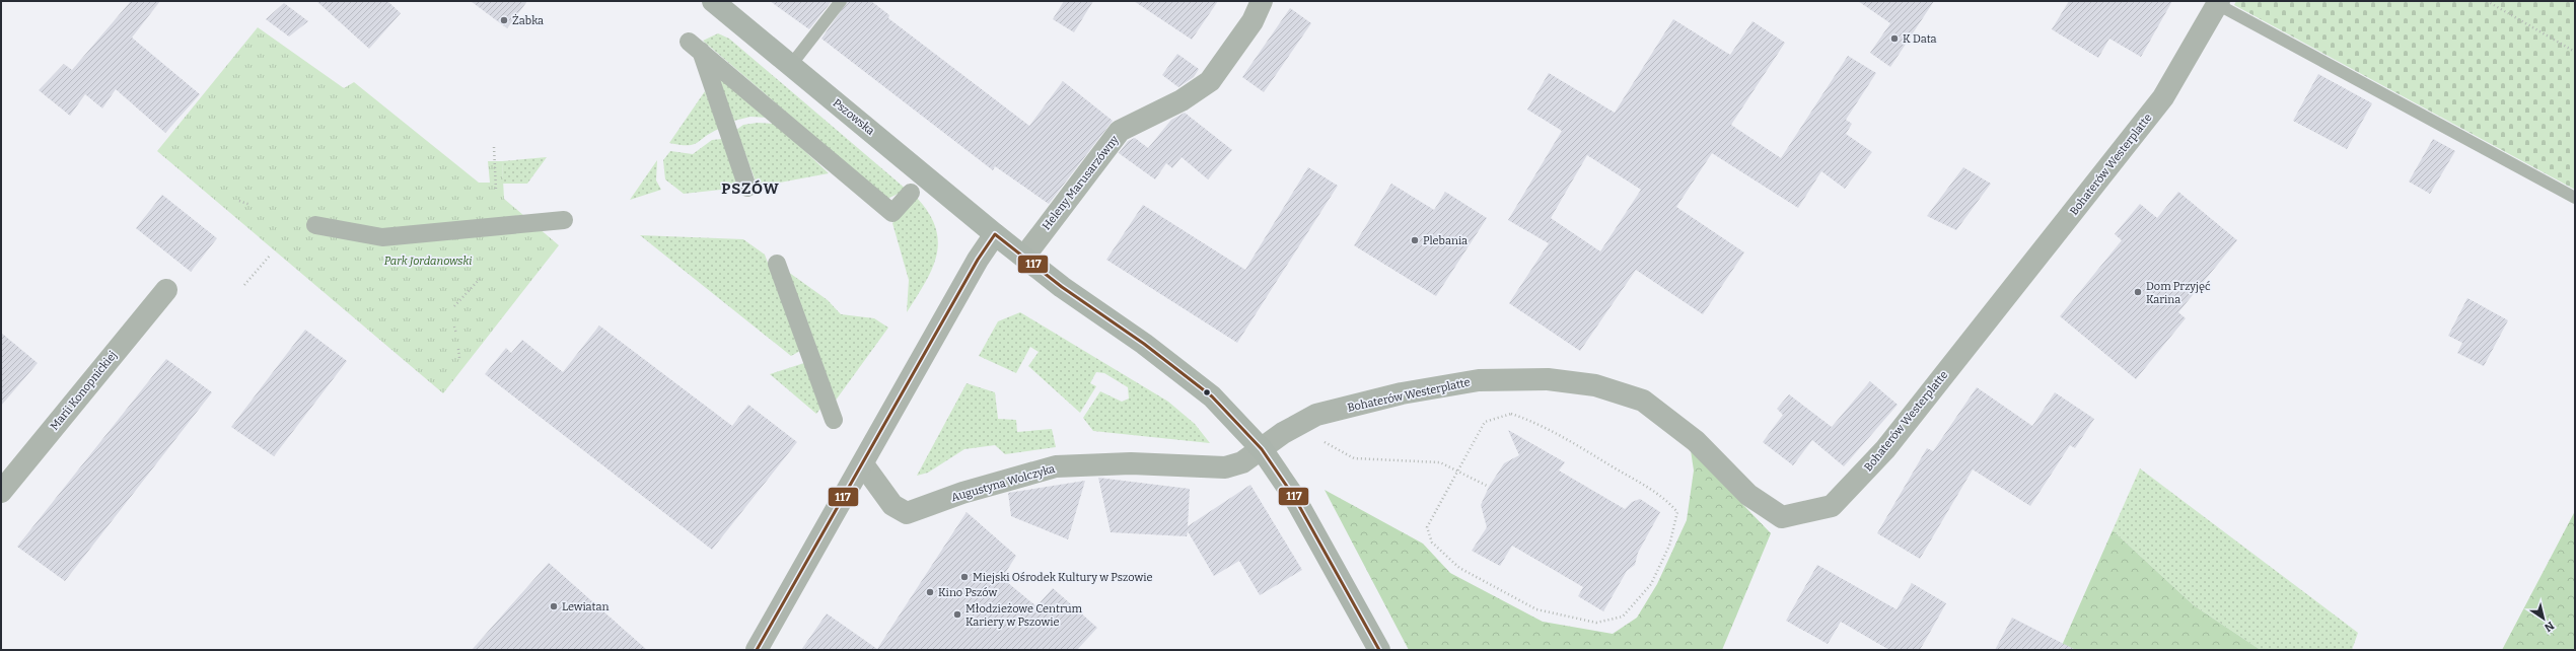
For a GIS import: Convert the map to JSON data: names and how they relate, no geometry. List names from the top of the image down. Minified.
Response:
{"streets":{"main road":["Pszowska"],"street":["Bohaterów Westerplatte","Heleny Marusarzówny","Marii Konopnickiej","Augustyna Wolczyka"]},"crossings":[["Pszowska","Bohaterów Westerplatte"],["Pszowska","Heleny Marusarzówny"],["Pszowska","Augustyna Wolczyka"],["Bohaterów Westerplatte","Augustyna Wolczyka"]],"districts":["PSZÓW"],"parks":["Park Jordanowski"],"places":["Żabka","K Data","Plebania","Dom Przyjęć Karina","Miejski Ośrodek Kultury w Pszowie","Kino Pszów","Lewiatan","Młodzieżowe Centrum Kariery w Pszowie"],"lines":["transit line 117"],"north":"bottom right"}
